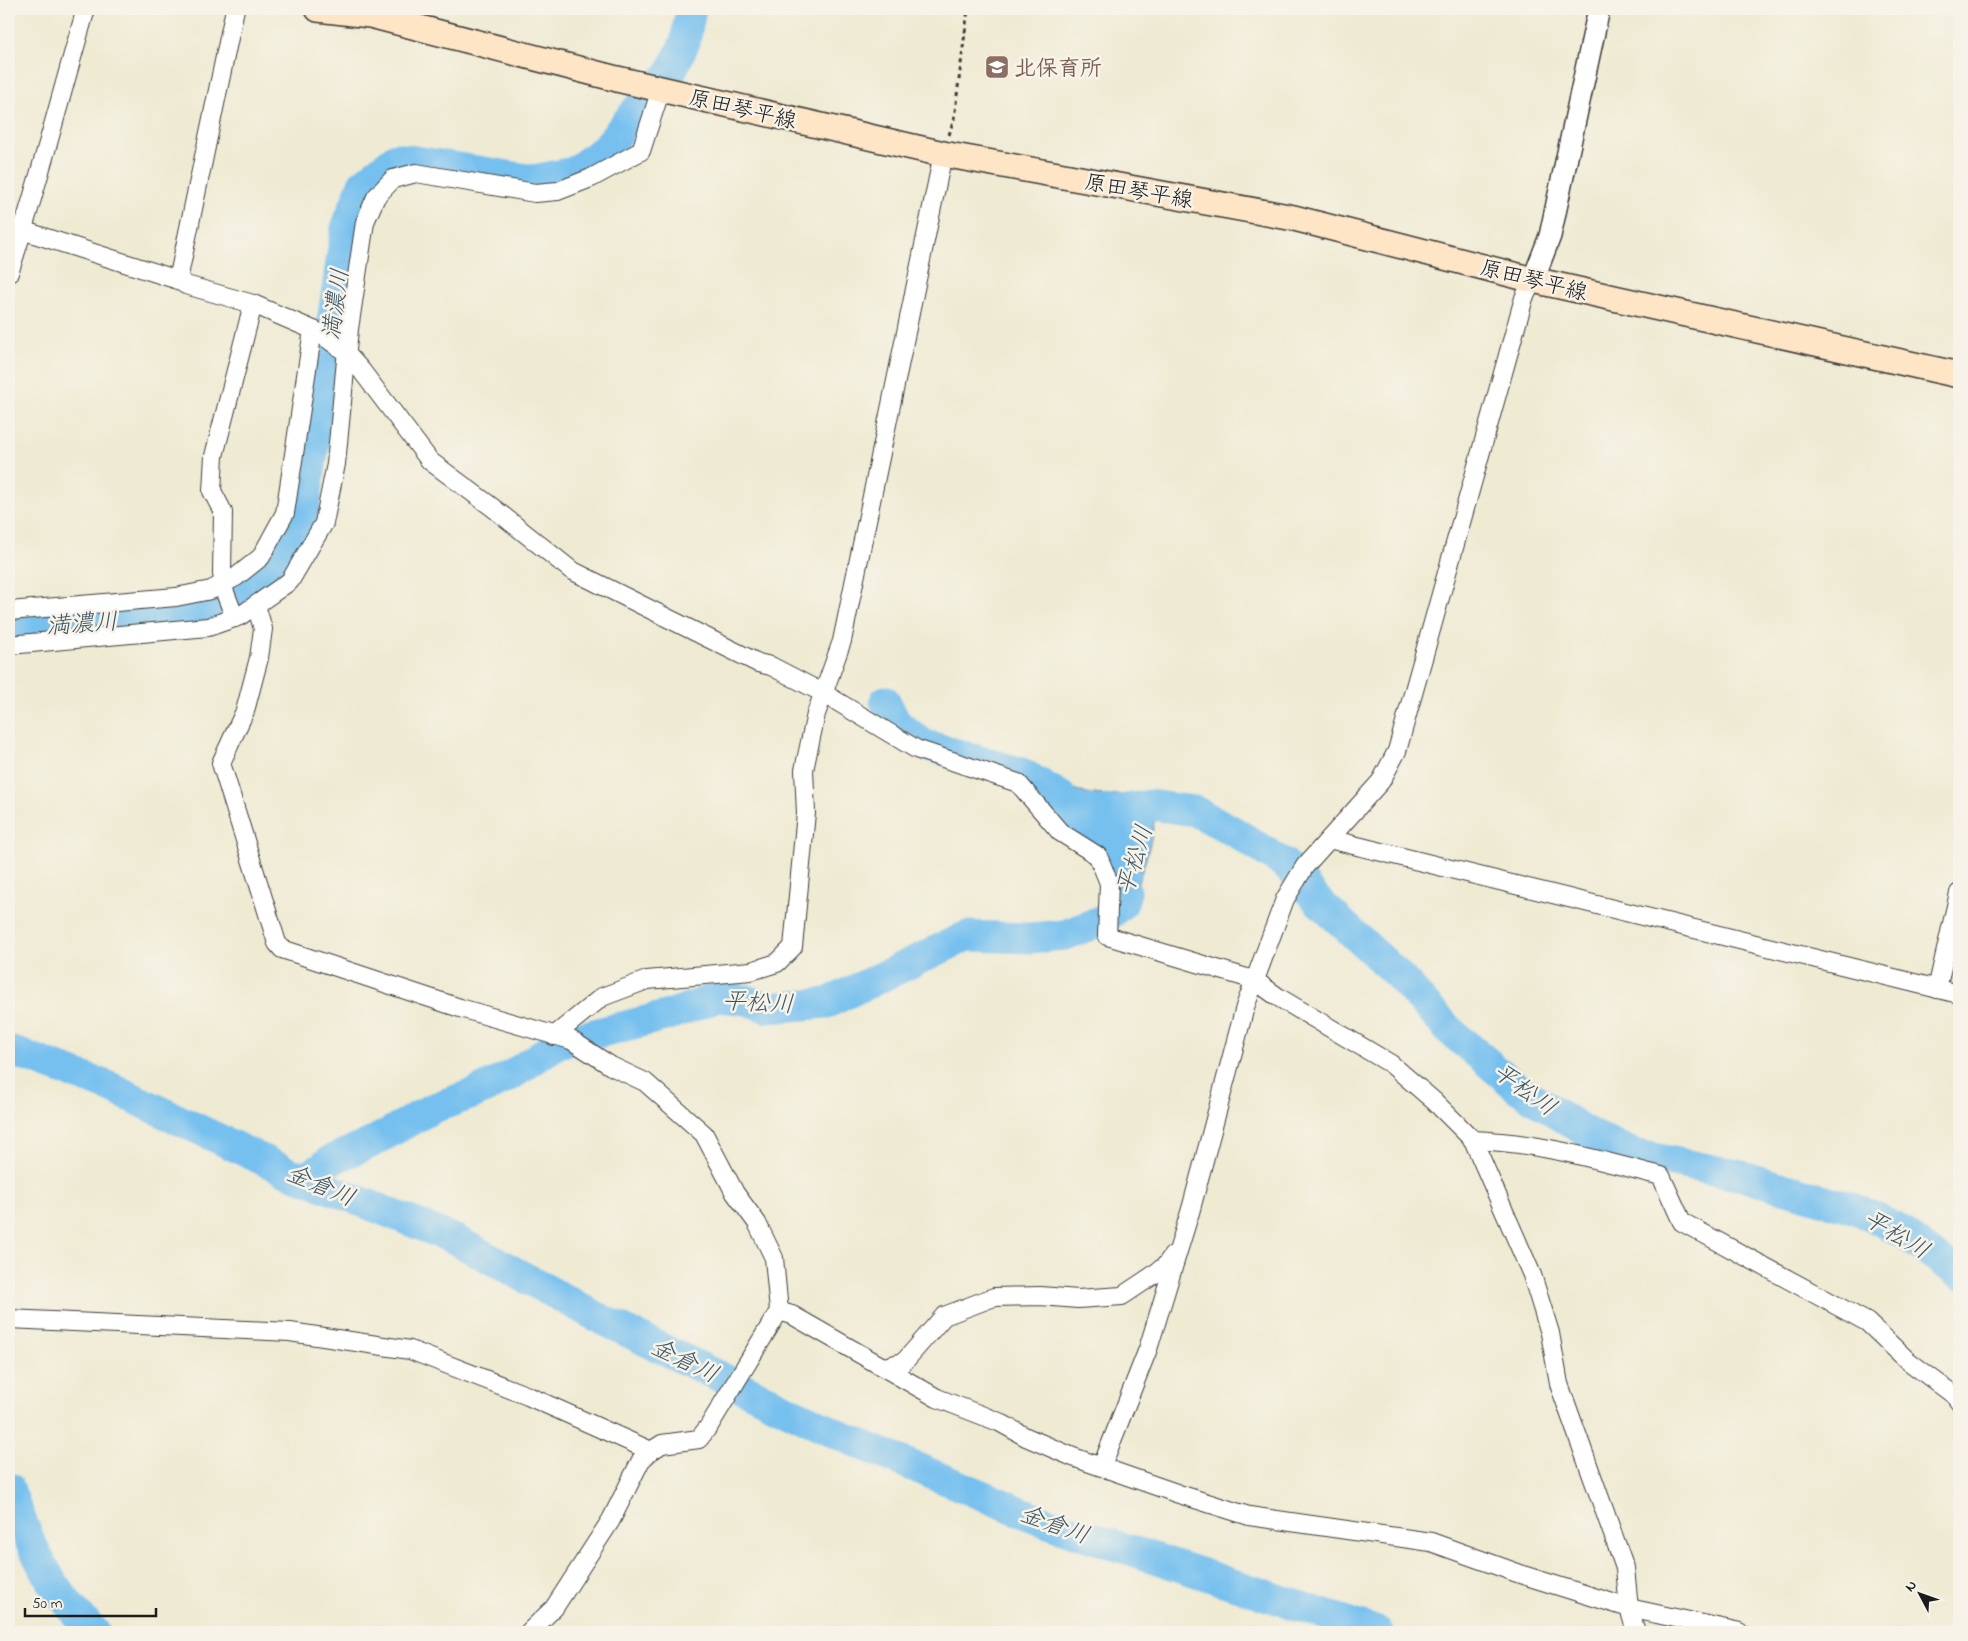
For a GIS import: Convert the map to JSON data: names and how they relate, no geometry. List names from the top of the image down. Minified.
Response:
{"streets":{"main road":["原田琴平線"]},"water":["満濃川","平松川","金倉川"],"places":{"school or university":["北保育所"]},"scale_bar":"50 m","north":"top left"}
